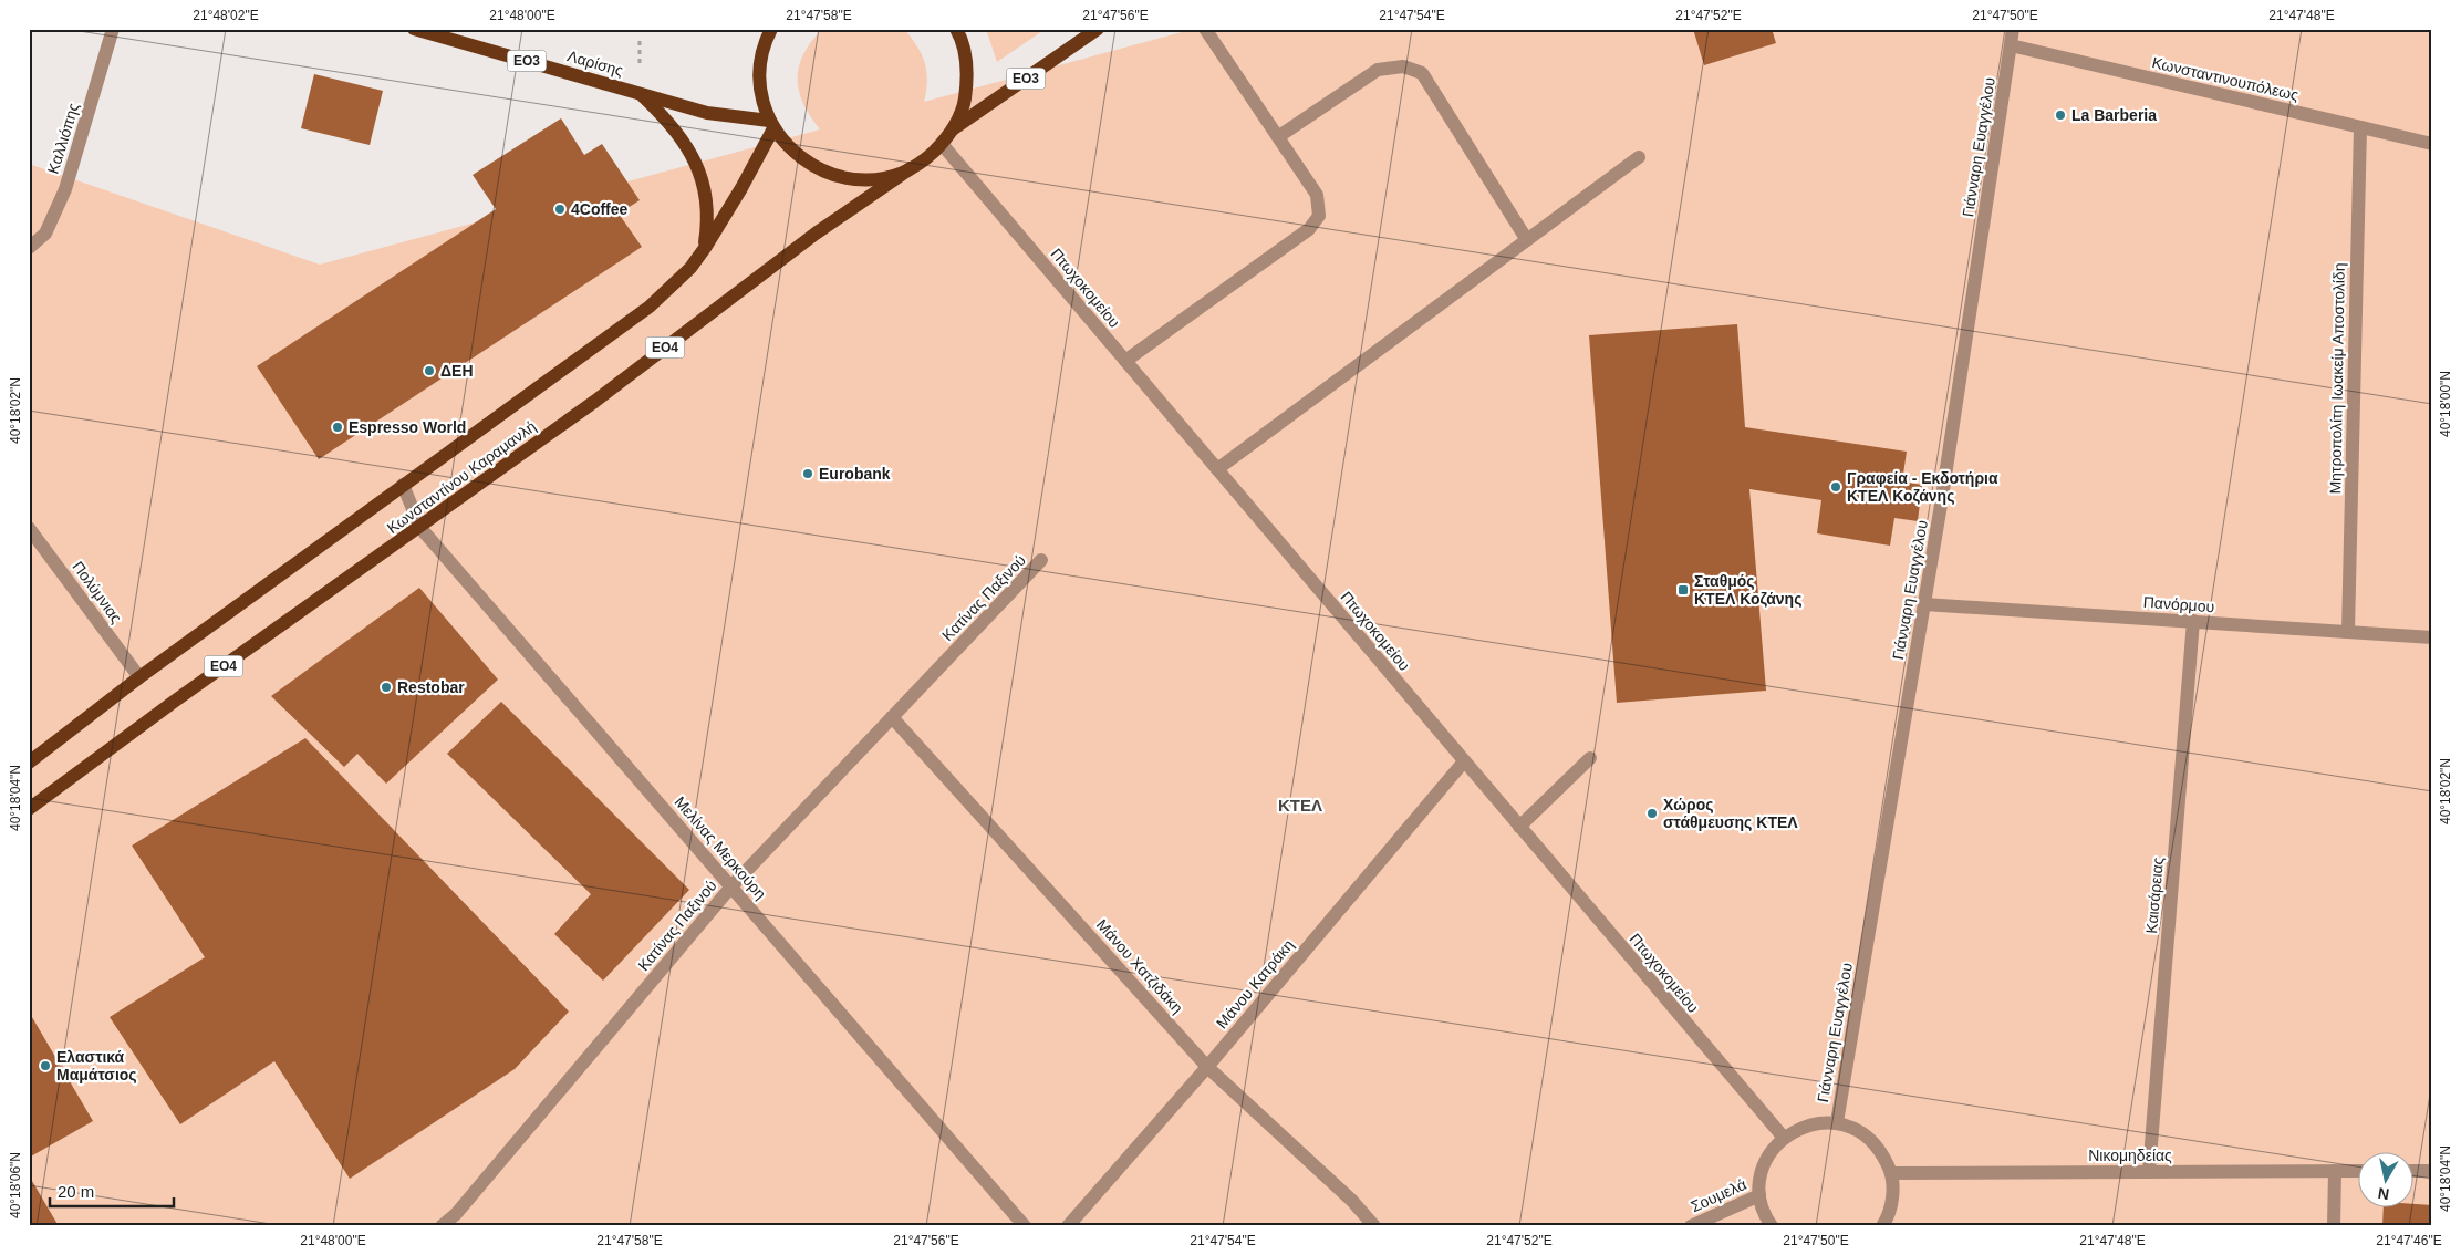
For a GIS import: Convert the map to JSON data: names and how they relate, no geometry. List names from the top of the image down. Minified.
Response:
{"streets":{"main road":["ΕΟ3","Λαρίσης","ΕΟ4","Κωνσταντίνου Καραμανλή"],"street":["Κωνσταντινουπόλεως","Καλλιόπης","Γιάνναρη Ευαγγέλου","Πτωχοκομείου","Μητροπολίτη Ιωακείμ Αποστολίδη","Πολύμνιας","Κατίνας Παξινού","Πανόρμου","Μελίνας Μερκούρη","Καισάρειας","Μάνου Χατζιδάκη","Μάνου Κατράκη","Νικομηδείας","Σουμελά"]},"crossings":[["ΕΟ3","Λαρίσης"],["ΕΟ3","Πτωχοκομείου"],["ΕΟ3","Κωνσταντίνου Καραμανλή"],["Λαρίσης","ΕΟ4"],["Λαρίσης","Κωνσταντίνου Καραμανλή"],["Κωνσταντινουπόλεως","Γιάνναρη Ευαγγέλου"],["Κωνσταντινουπόλεως","Μητροπολίτη Ιωακείμ Αποστολίδη"],["Γιάνναρη Ευαγγέλου","Πανόρμου"],["Πτωχοκομείου","Μάνου Κατράκη"],["ΕΟ4","Κωνσταντίνου Καραμανλή"],["Μητροπολίτη Ιωακείμ Αποστολίδη","Πανόρμου"],["Κωνσταντίνου Καραμανλή","Πολύμνιας"],["Κωνσταντίνου Καραμανλή","Μελίνας Μερκούρη"],["Κατίνας Παξινού","Μελίνας Μερκούρη"],["Κατίνας Παξινού","Μάνου Χατζιδάκη"],["Πανόρμου","Καισάρειας"],["Καισάρειας","Νικομηδείας"],["Μάνου Χατζιδάκη","Μάνου Κατράκη"]],"districts":["ΚΤΕΛ"],"places":{"other":["La Barberia","4Coffee","ΔΕΗ","Espresso World","Eurobank","Γραφεία - Εκδοτήρια ΚΤΕΛ Κοζάνης","Restobar","Χώρος στάθμευσης ΚΤΕΛ","Ελαστικά Μαμάτσιος"],"transit":["Σταθμός ΚΤΕΛ Κοζάνης"]},"scale_bar":"20 m","north":"bottom","coordinates":["21°48'02\"E","21°48'00\"E","21°47'58\"E","21°47'56\"E","21°47'54\"E","21°47'52\"E","21°47'50\"E","21°47'48\"E","40°18'00\"N","40°18'02\"N","40°18'04\"N","40°18'06\"N","21°47'46\"E"]}
